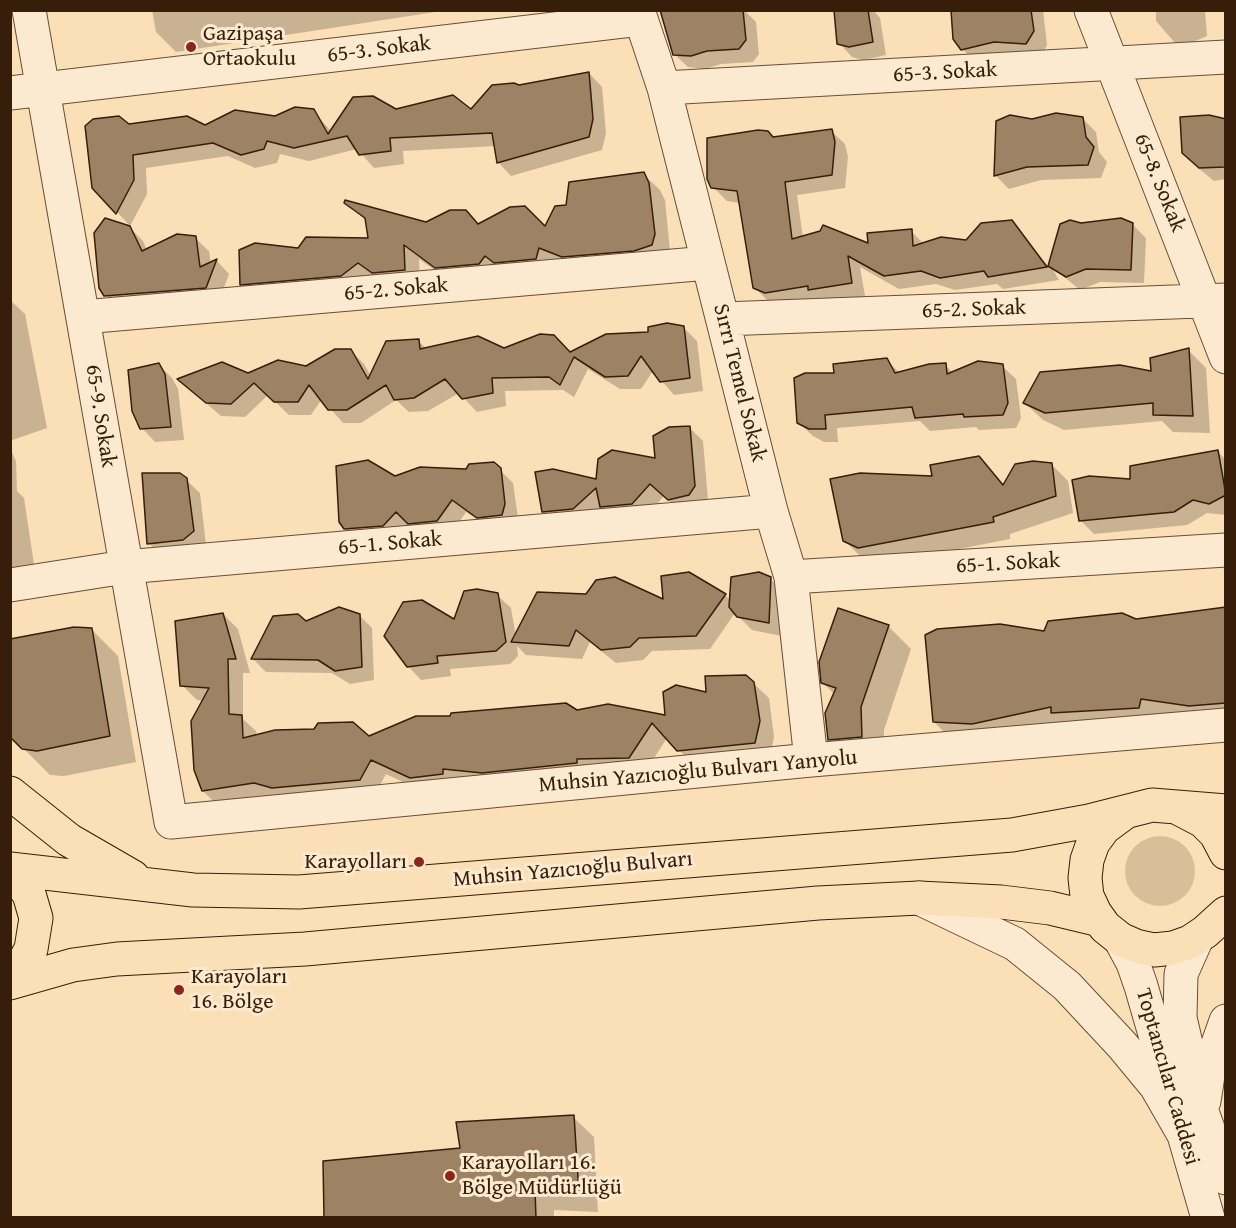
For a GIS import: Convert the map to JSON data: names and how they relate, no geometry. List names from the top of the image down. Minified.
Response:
{"streets":{"main road":["Muhsin Yazıcıoğlu Bulvarı"],"street":["65-3. Sokak","65-8. Sokak","65-2. Sokak","Sırrı Temel Sokak","65-9. Sokak","65-1. Sokak","Muhsin Yazıcıoğlu Bulvarı Yanyolu","Toptancılar Caddesi"]},"crossings":[["65-3. Sokak","65-8. Sokak"],["65-3. Sokak","Sırrı Temel Sokak"],["65-3. Sokak","65-9. Sokak"],["65-8. Sokak","65-2. Sokak"],["65-2. Sokak","Sırrı Temel Sokak"],["65-2. Sokak","65-9. Sokak"],["Sırrı Temel Sokak","65-1. Sokak"],["Sırrı Temel Sokak","Muhsin Yazıcıoğlu Bulvarı Yanyolu"],["65-9. Sokak","65-1. Sokak"],["65-9. Sokak","Muhsin Yazıcıoğlu Bulvarı Yanyolu"],["Muhsin Yazıcıoğlu Bulvarı","Toptancılar Caddesi"]],"places":["Gazipaşa Ortaokulu","Karayolları","Karayoları 16. Bölge","Karayolları 16. Bölge Müdürlüğü"]}
